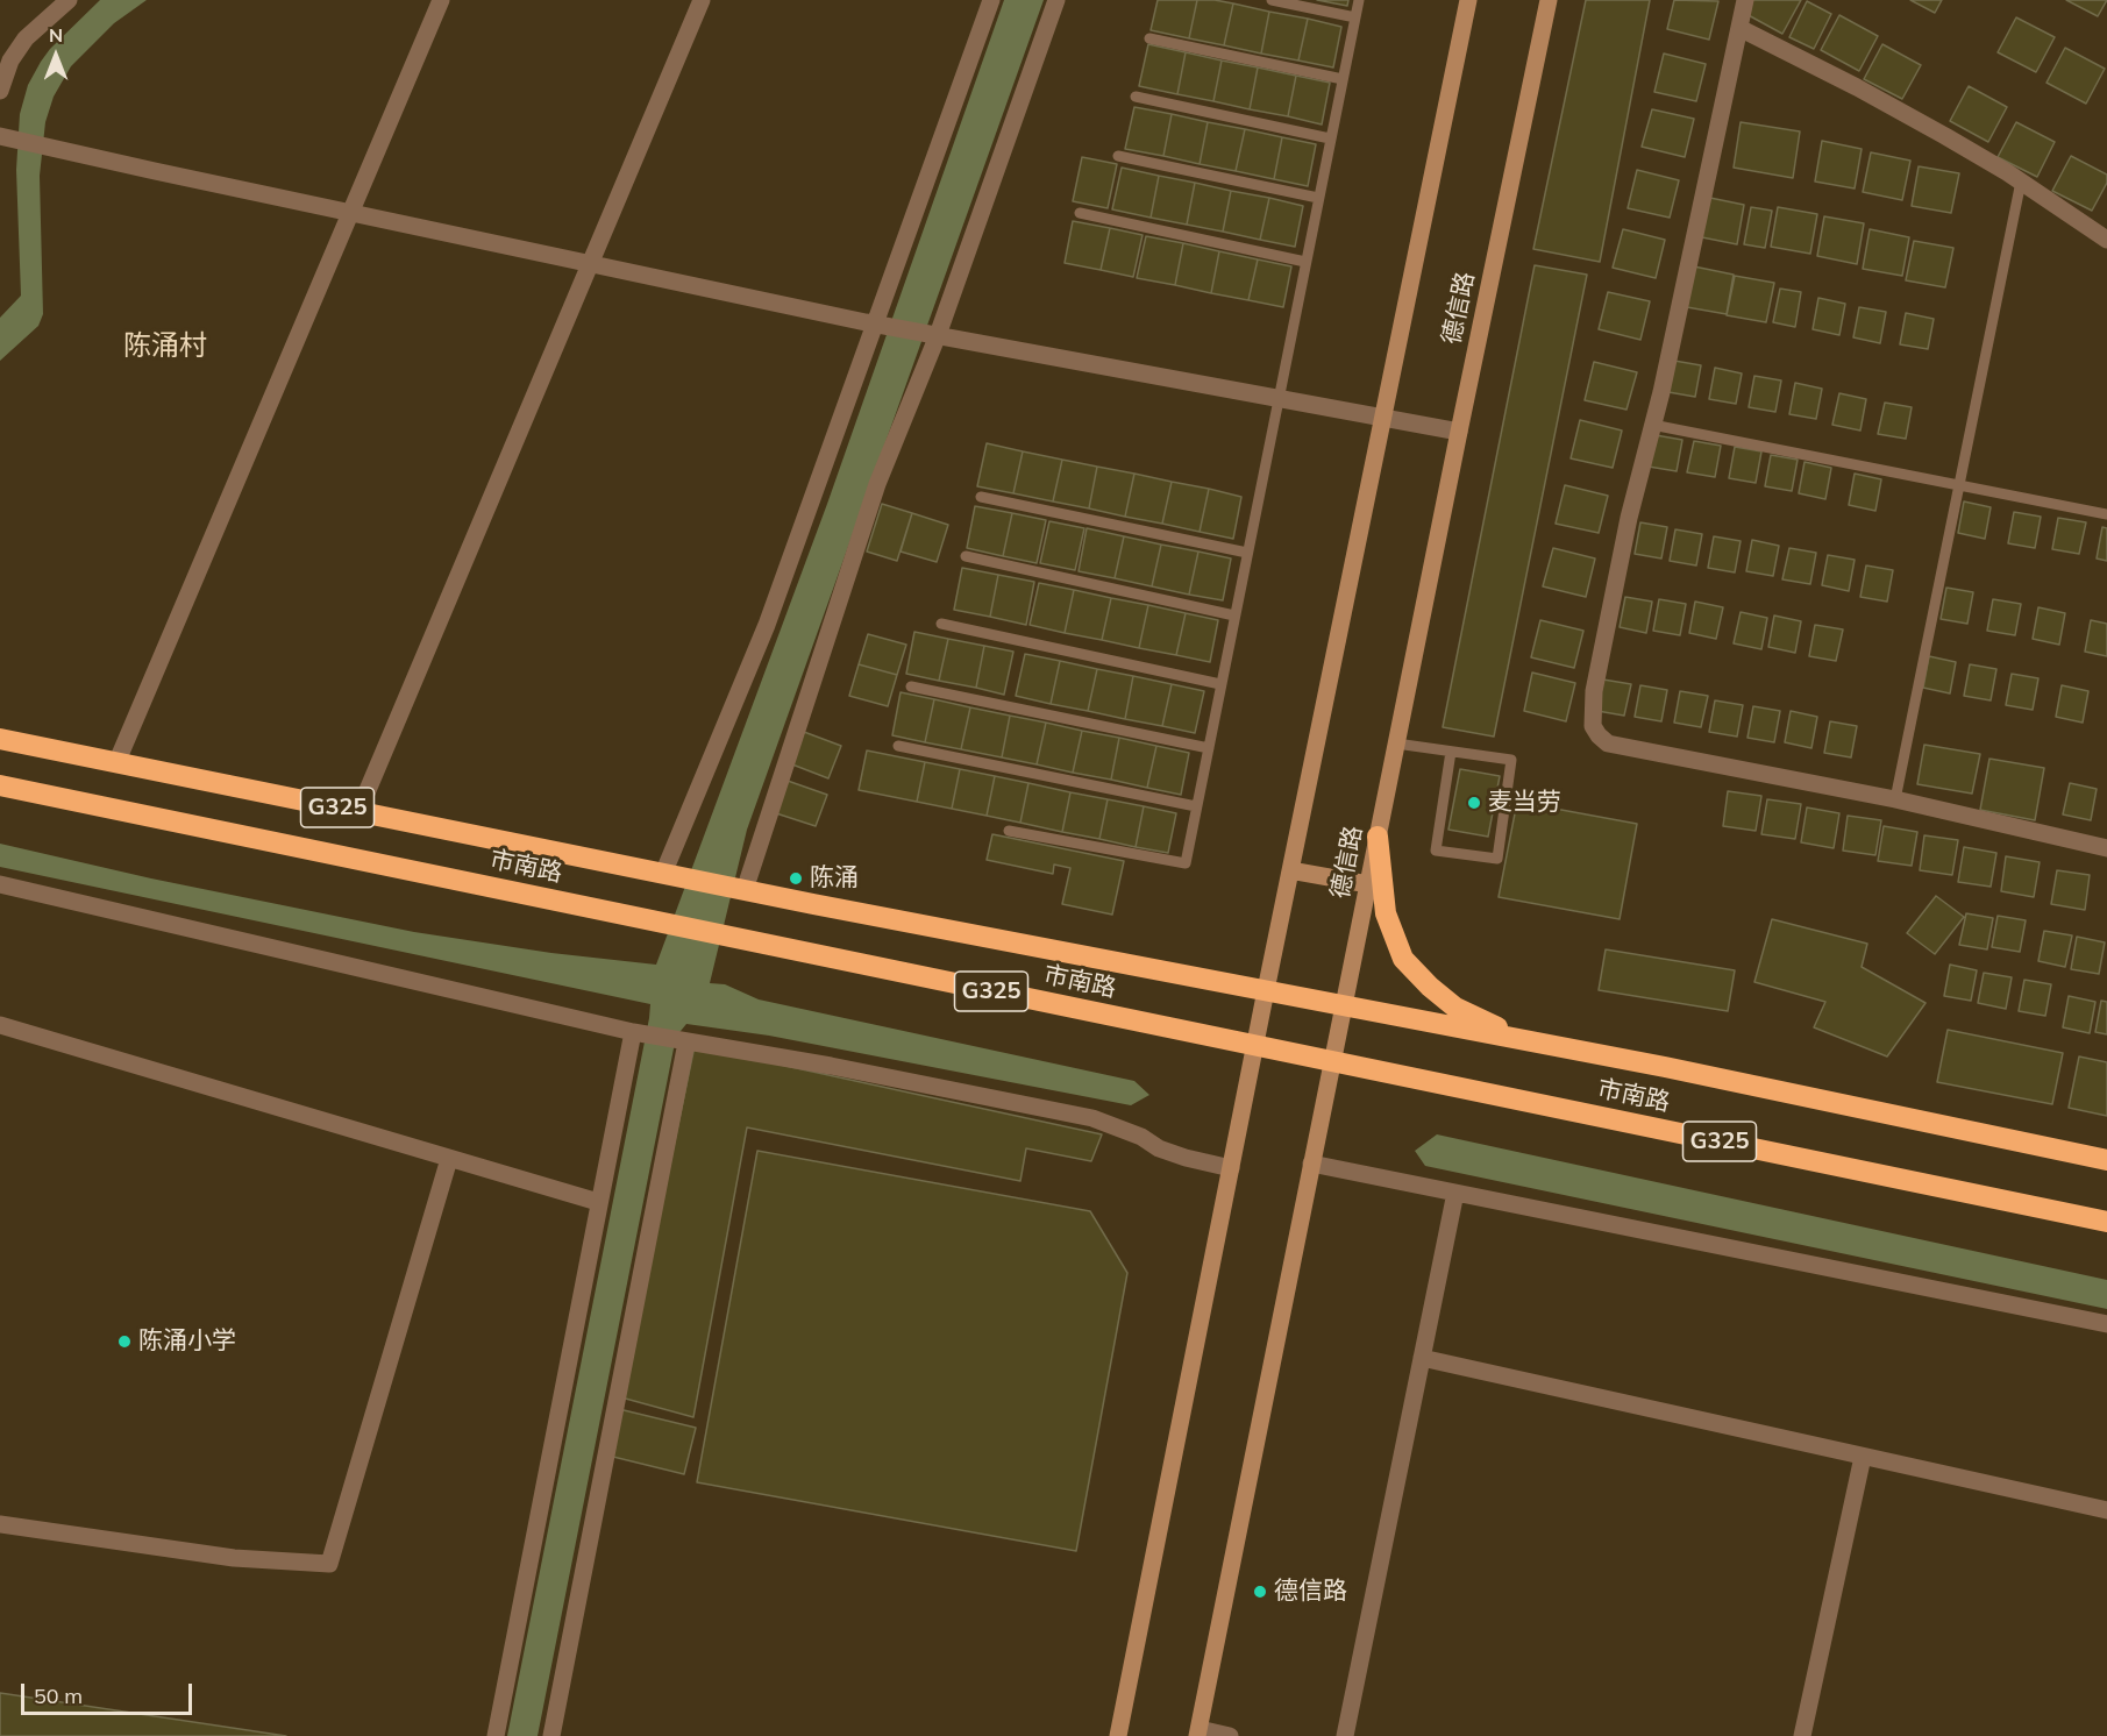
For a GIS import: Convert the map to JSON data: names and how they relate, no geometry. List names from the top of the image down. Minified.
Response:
{"streets":{"highway":["G325","市南路"],"main road":["德信路"]},"crossings":[["德信路","市南路"]],"districts":["陈涌村"],"places":["麦当劳","陈涌","陈涌小学","德信路"],"scale_bar":"50 m","north":"top"}
